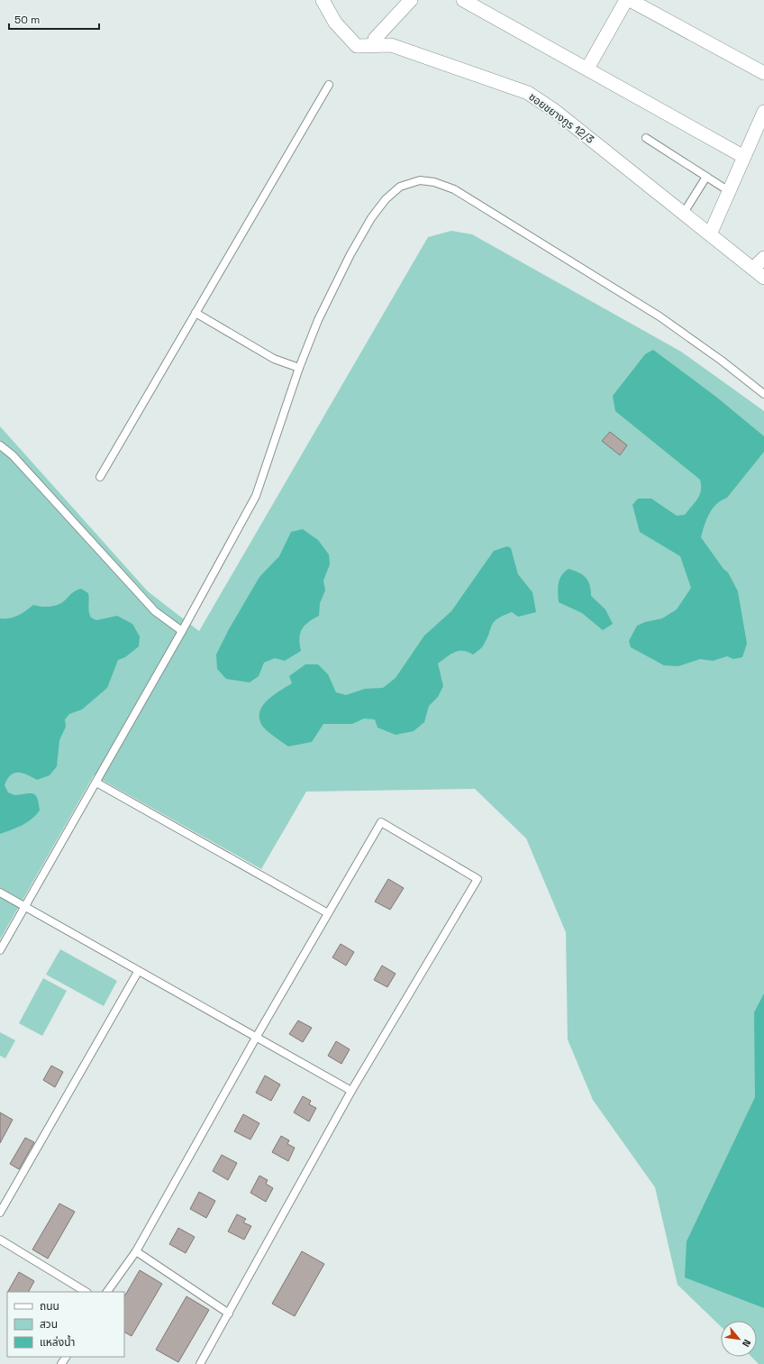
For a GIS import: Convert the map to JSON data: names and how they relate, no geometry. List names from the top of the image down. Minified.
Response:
{"streets":{"street":["ซอยชยางกูร 12/3"]},"legend":["ถนน","สวน","แหล่งน้ำ"],"scale_bar":"50 m","north":"bottom right"}
